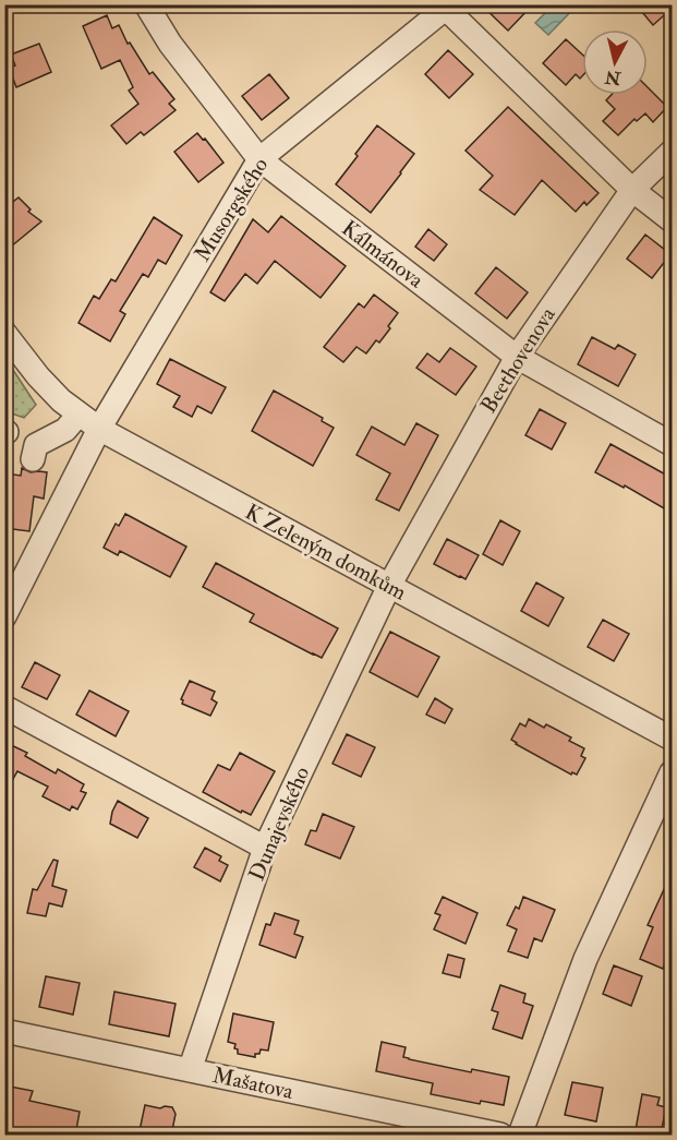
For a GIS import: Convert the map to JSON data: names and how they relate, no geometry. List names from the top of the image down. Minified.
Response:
{"streets":{"street":["Musorgského","Kálmánova","Beethovenova","K Zeleným domkům","Dunajevského","Mašatova"]},"crossings":[["Musorgského","Kálmánova"],["Musorgského","K Zeleným domkům"],["Kálmánova","Beethovenova"],["Beethovenova","K Zeleným domkům"],["Beethovenova","Dunajevského"],["K Zeleným domkům","Dunajevského"],["Dunajevského","Mašatova"]],"north":"bottom"}
